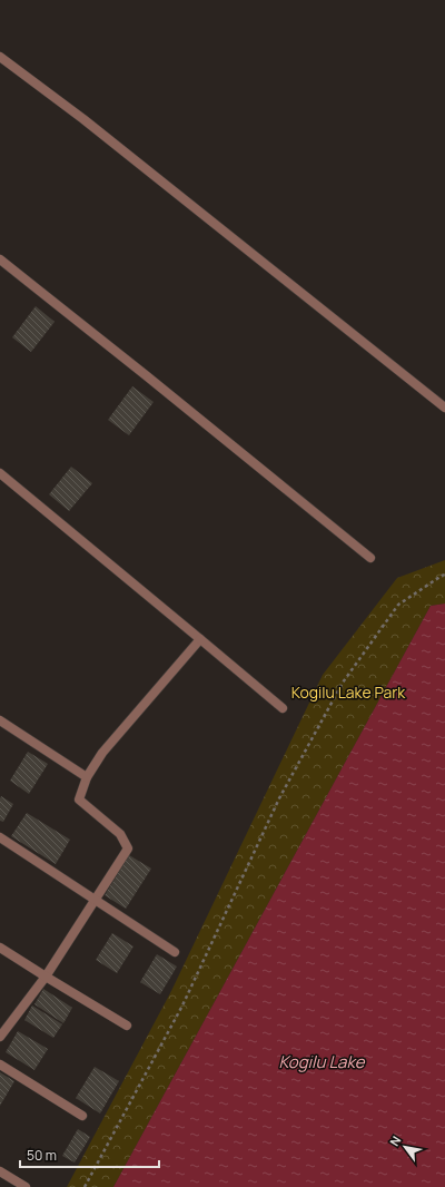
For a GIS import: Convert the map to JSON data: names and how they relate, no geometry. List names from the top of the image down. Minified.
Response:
{"water":["Kogilu Lake"],"parks":["Kogilu Lake Park"],"scale_bar":"50 m","north":"top left"}
